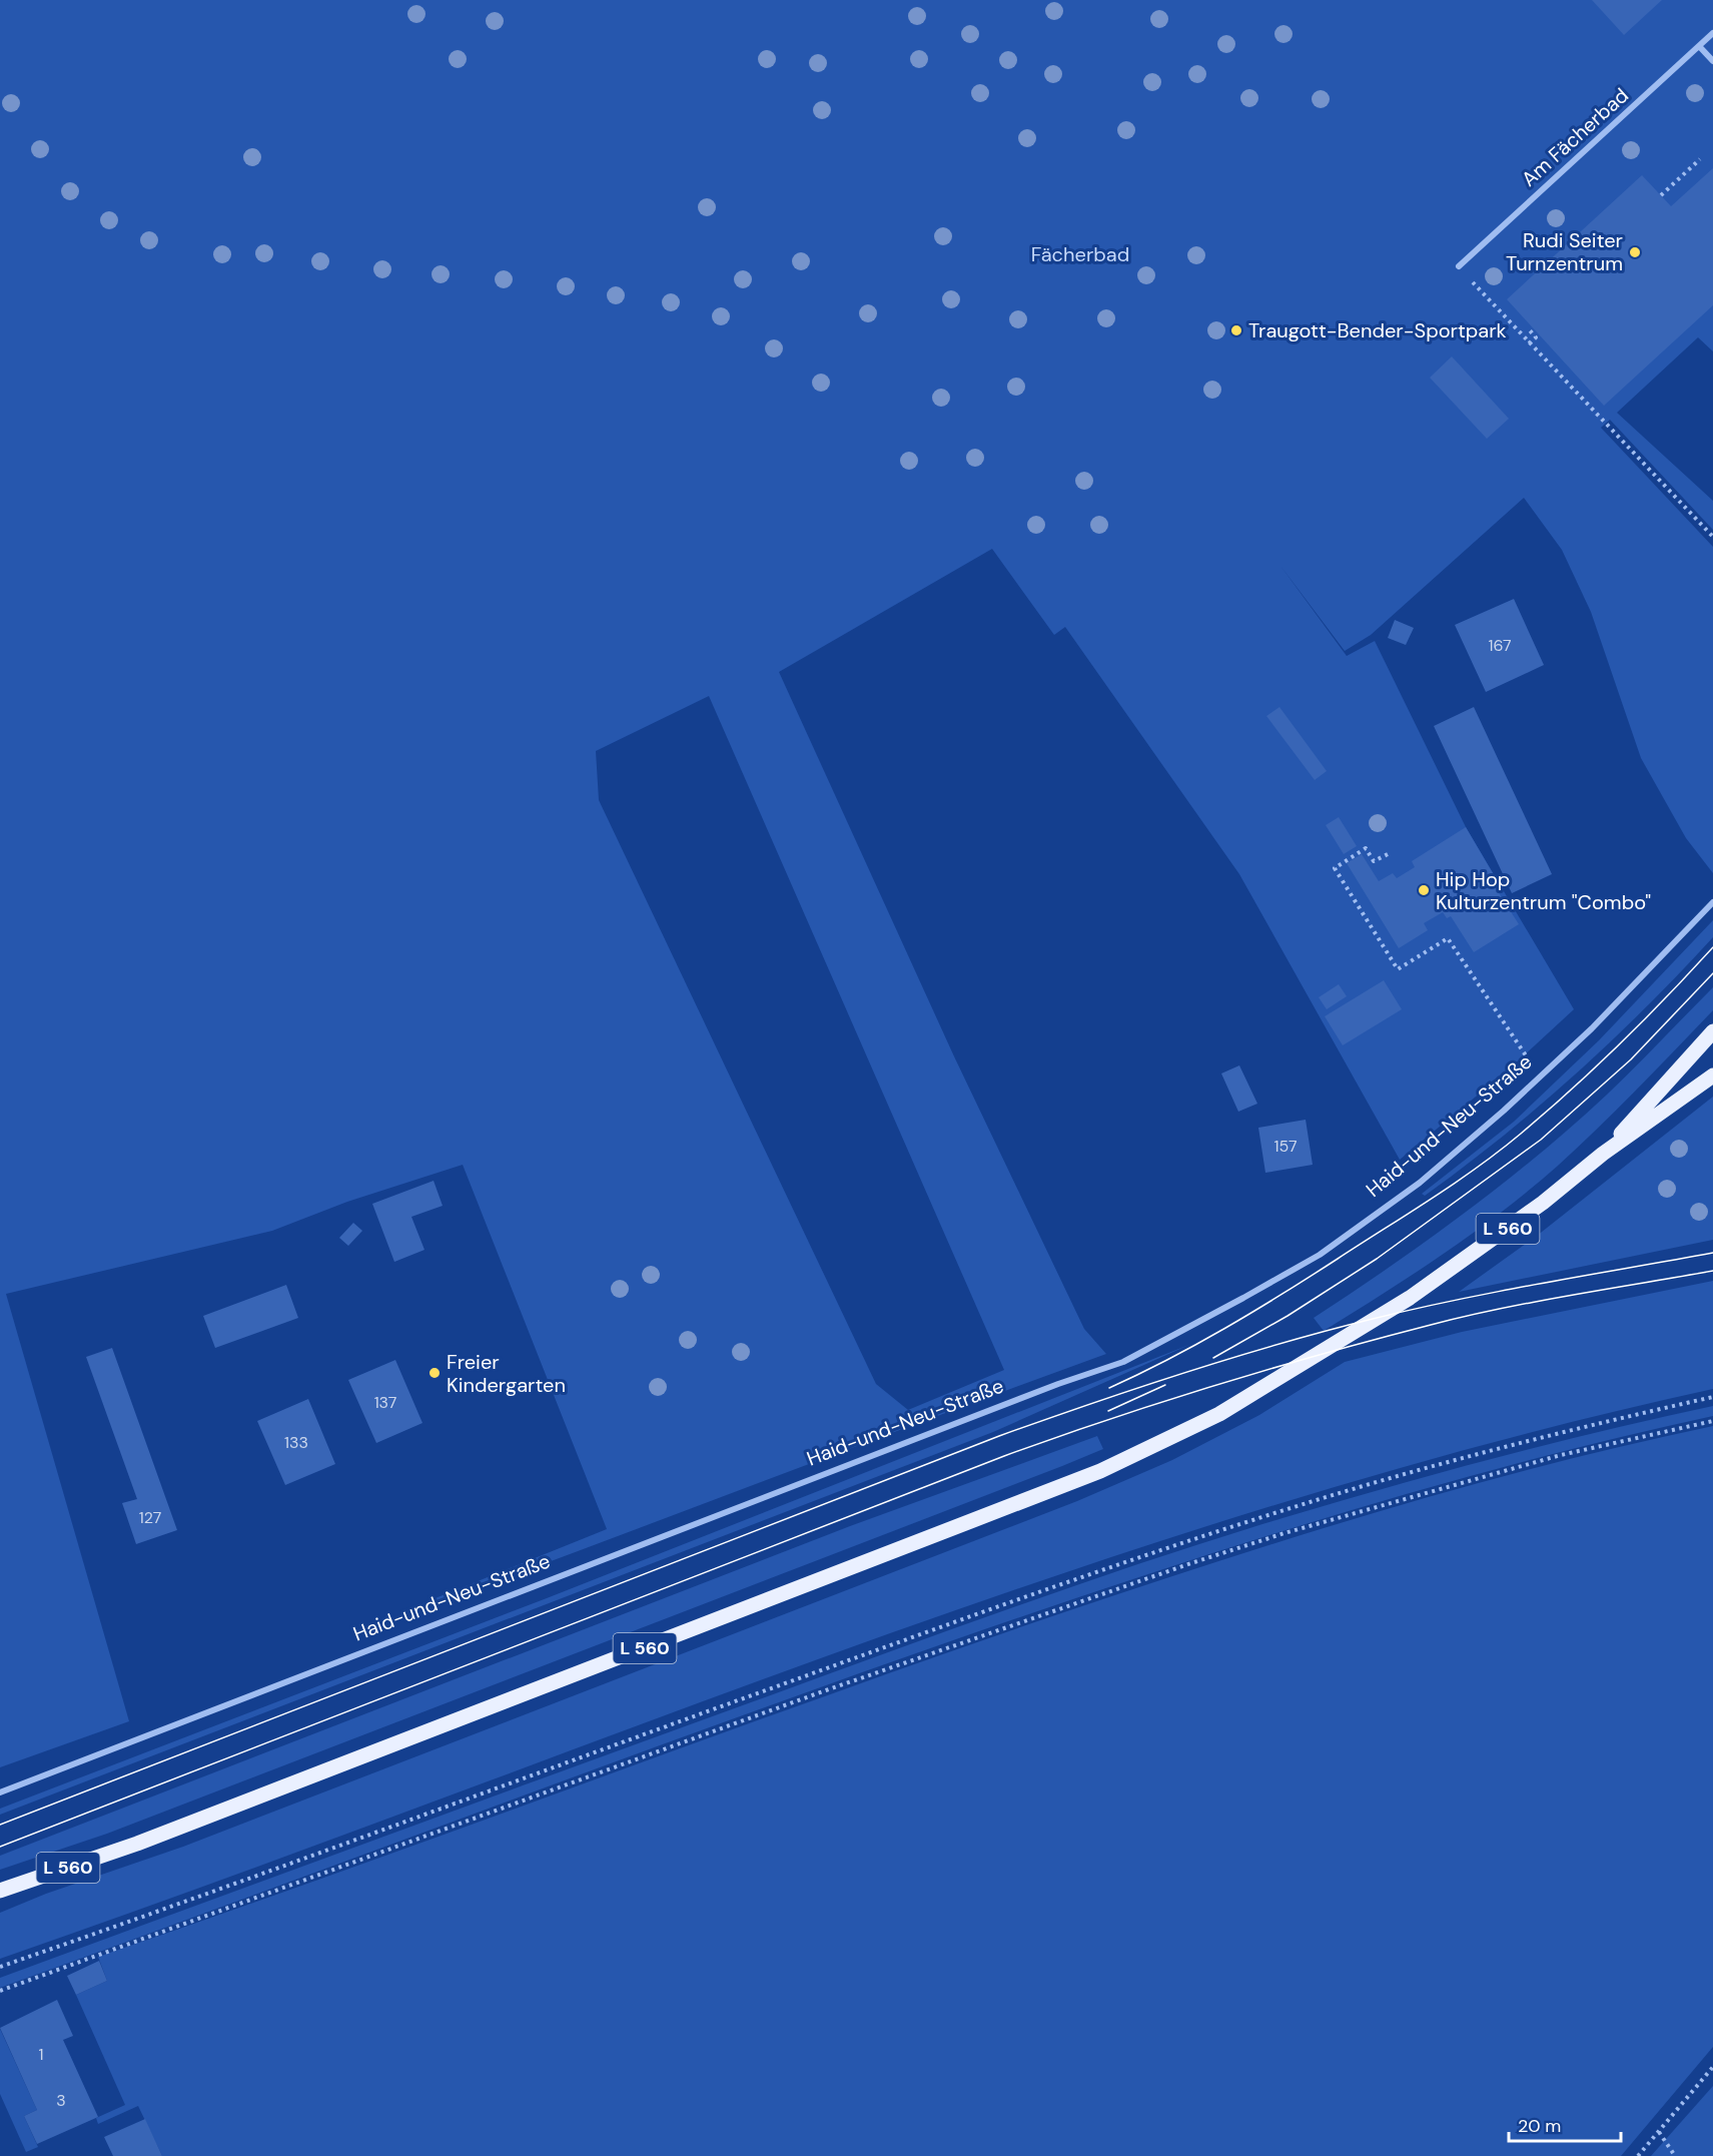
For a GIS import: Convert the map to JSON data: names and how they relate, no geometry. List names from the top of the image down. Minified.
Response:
{"streets":{"main road":["L 560"],"street":["Am Fächerbad","Haid-und-Neu-Straße"]},"parks":["Fächerbad"],"places":["Rudi Seiter Turnzentrum","Traugott-Bender-Sportpark","Hip Hop Kulturzentrum \"Combo\"","Freier Kindergarten"],"house_numbers":["167","157","137","133","127","1","3"],"scale_bar":"20 m"}
